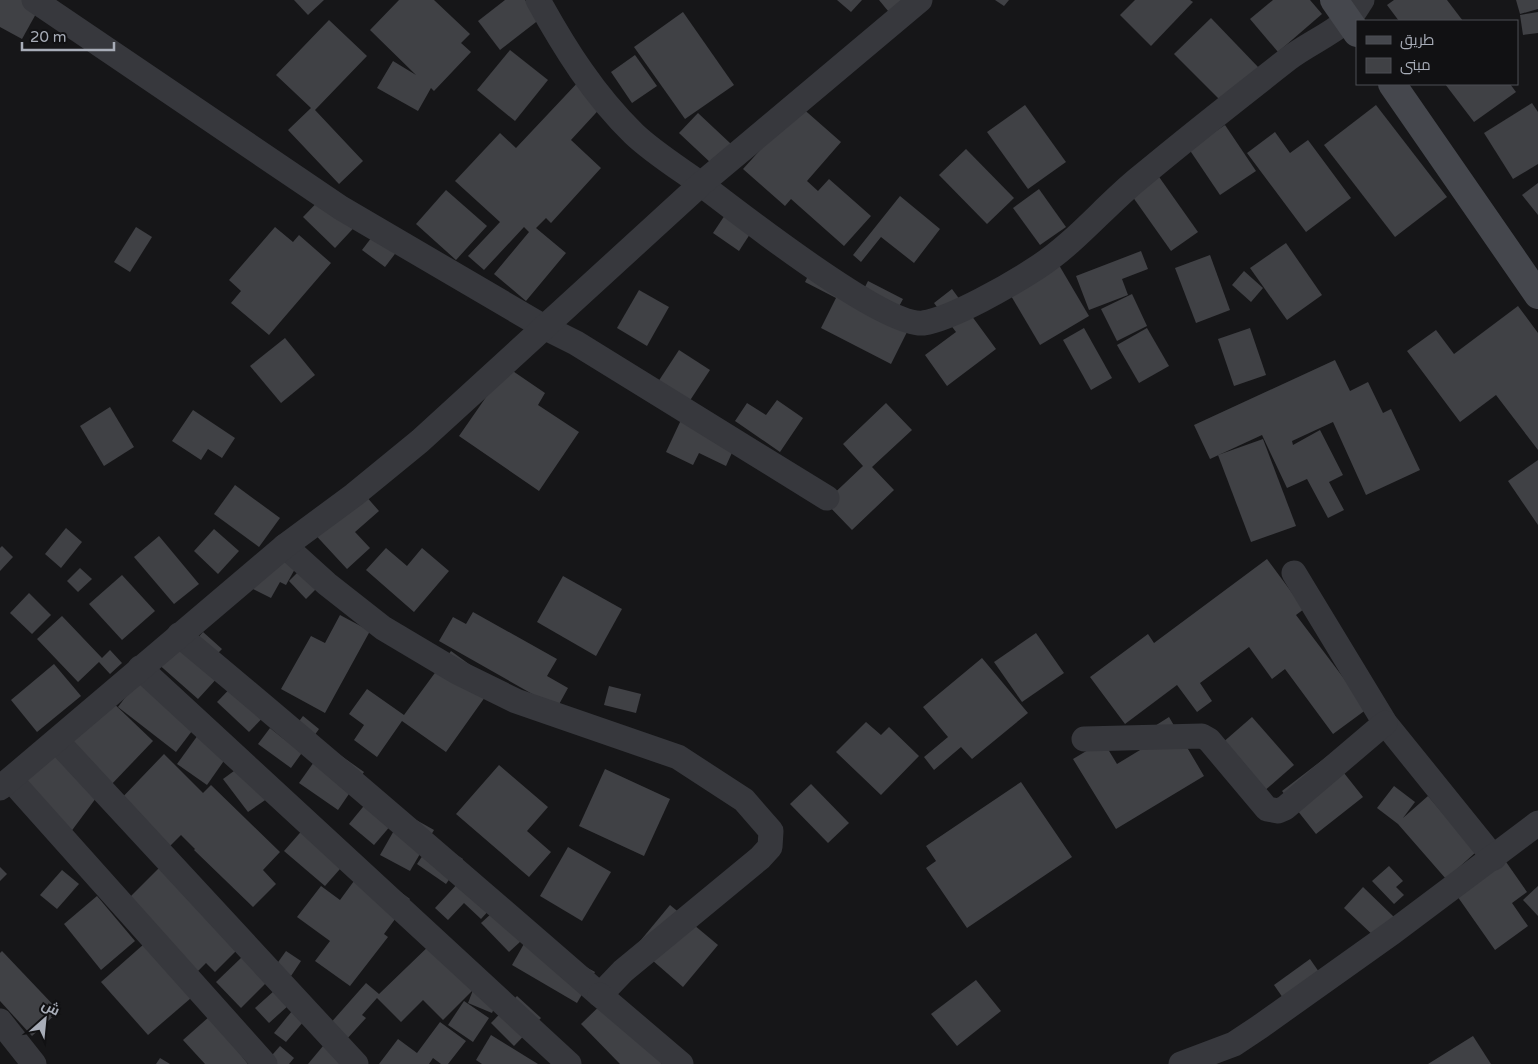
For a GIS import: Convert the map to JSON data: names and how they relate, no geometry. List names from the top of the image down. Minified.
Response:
{"legend":["طريق","مبنى"],"scale_bar":"20 m","north":"top right"}
